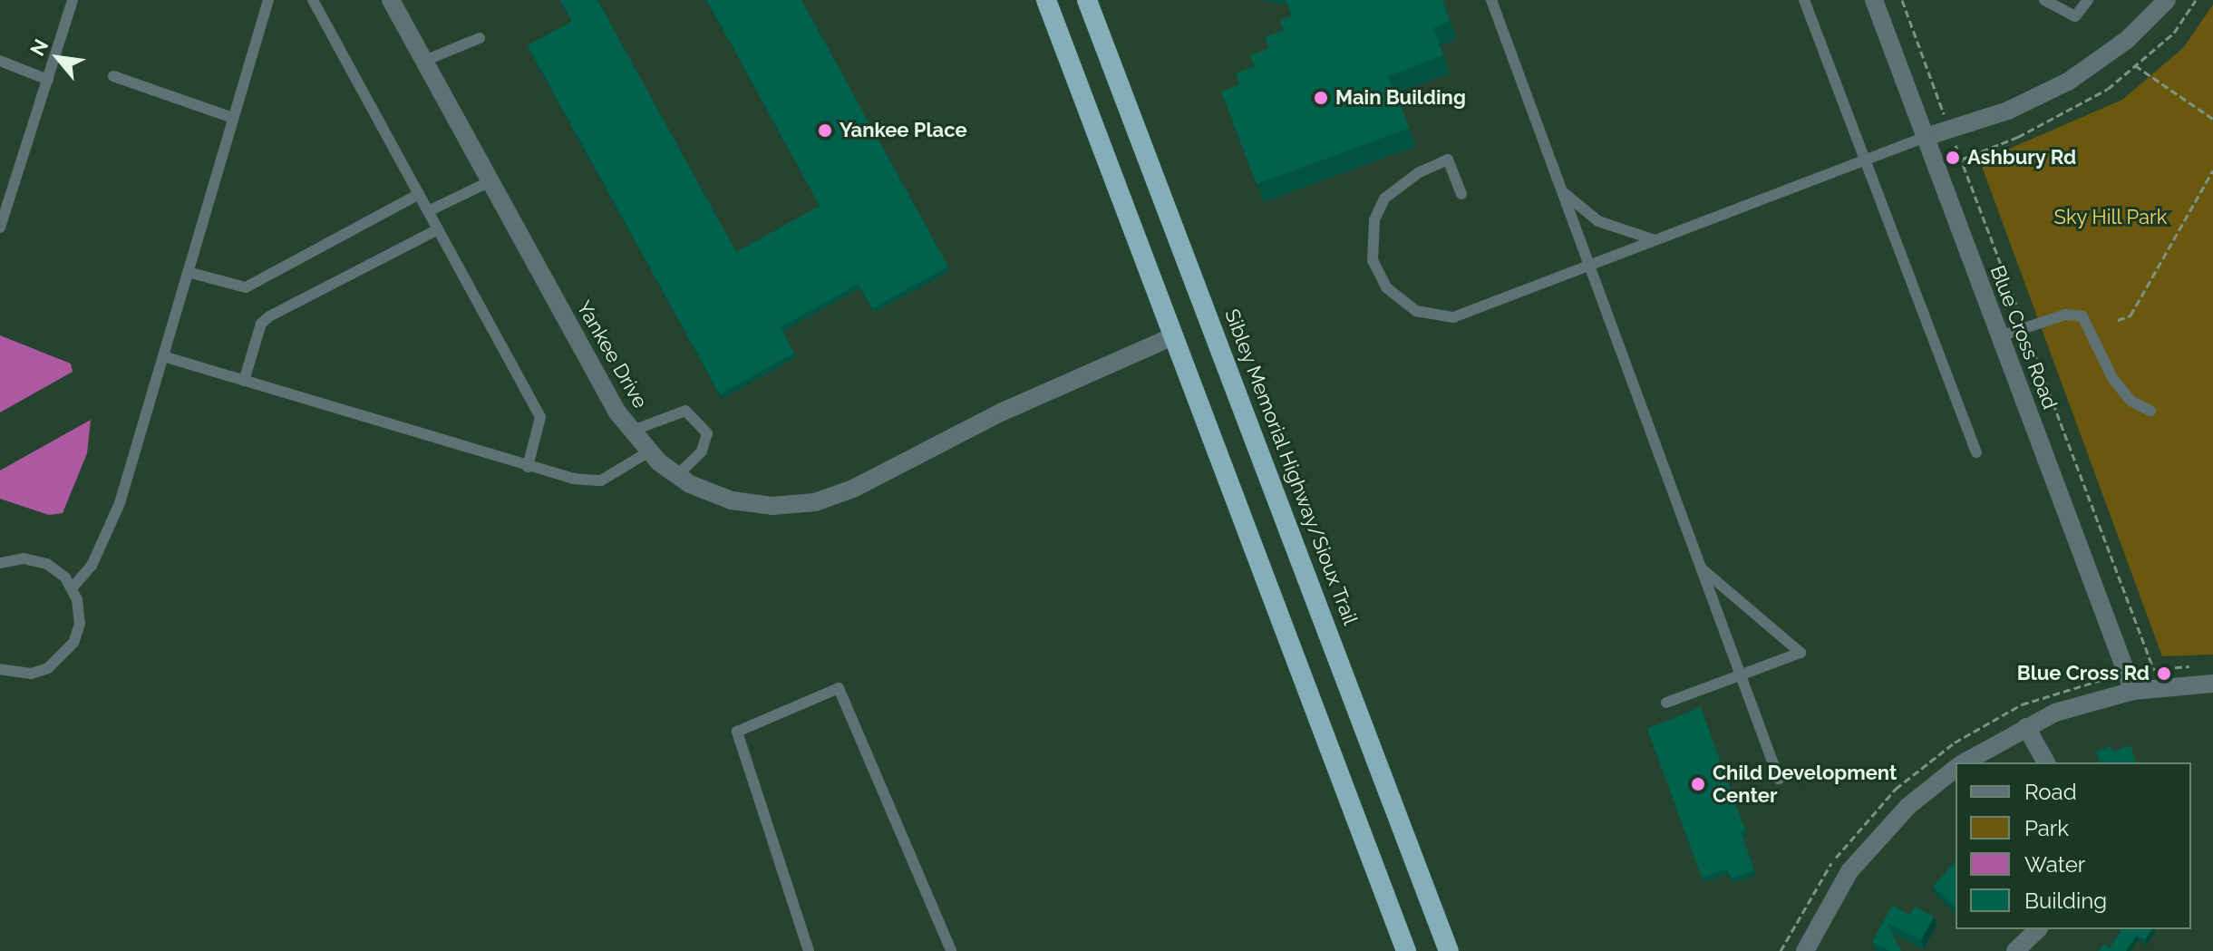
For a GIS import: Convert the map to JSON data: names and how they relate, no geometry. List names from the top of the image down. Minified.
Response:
{"streets":{"highway":["Sibley Memorial Highway/Sioux Trail"],"street":["Blue Cross Road","Yankee Drive"]},"parks":["Sky Hill Park"],"places":["Main Building","Yankee Place","Ashbury Rd","Blue Cross Rd","Child Development Center"],"legend":["Road","Park","Water","Building"],"north":"top left"}
